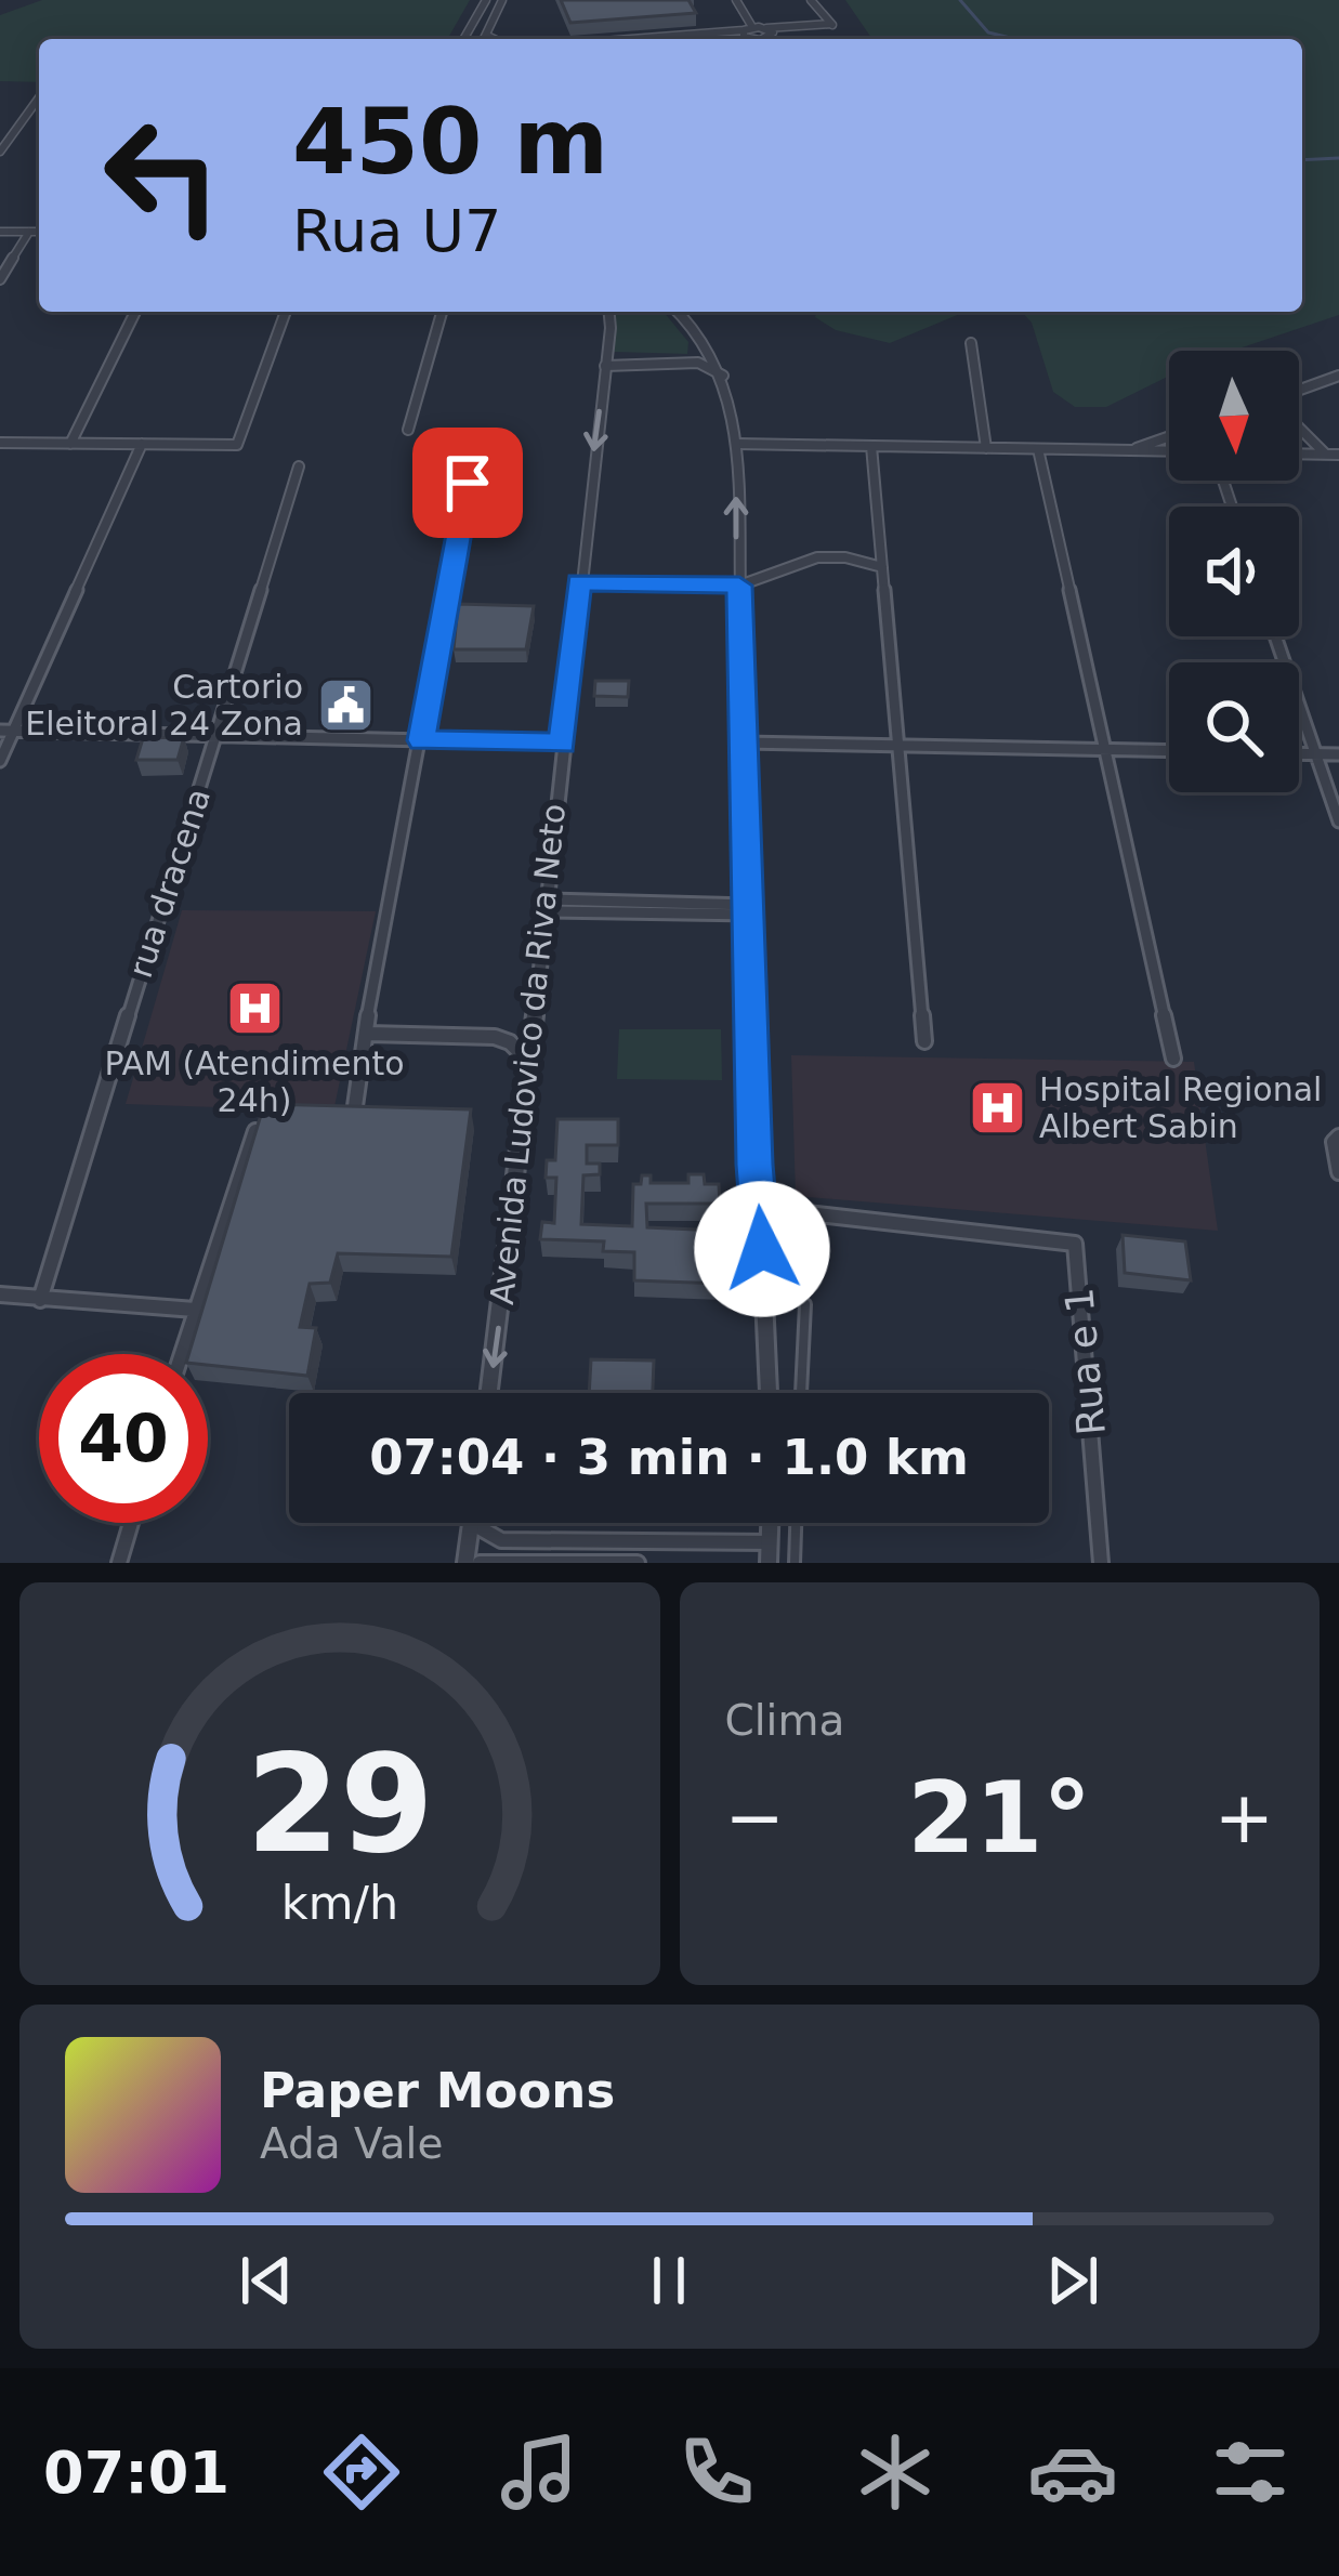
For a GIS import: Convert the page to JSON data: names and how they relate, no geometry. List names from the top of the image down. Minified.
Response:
{"streets":{"street":["rua dracena","Avenida Ludovico da Riva Neto","Rua e 1"]},"one_way":["Avenida Ludovico da Riva Neto"],"places":{"public building":["Cartorio Eleitoral 24 Zona"],"hospital":["PAM (Atendimento 24h)","Hospital Regional Albert Sabin"]},"north":"bottom","page":{"turn":["450 m","Rua U7"],"limit":"40","trip":"07:04 · 3 min · 1.0 km","tile":"Clima","heat":["−","21°","+"],"song":["Paper Moons","Ada Vale"],"tabs":"07:01","gauge":["29","km/h"]}}
